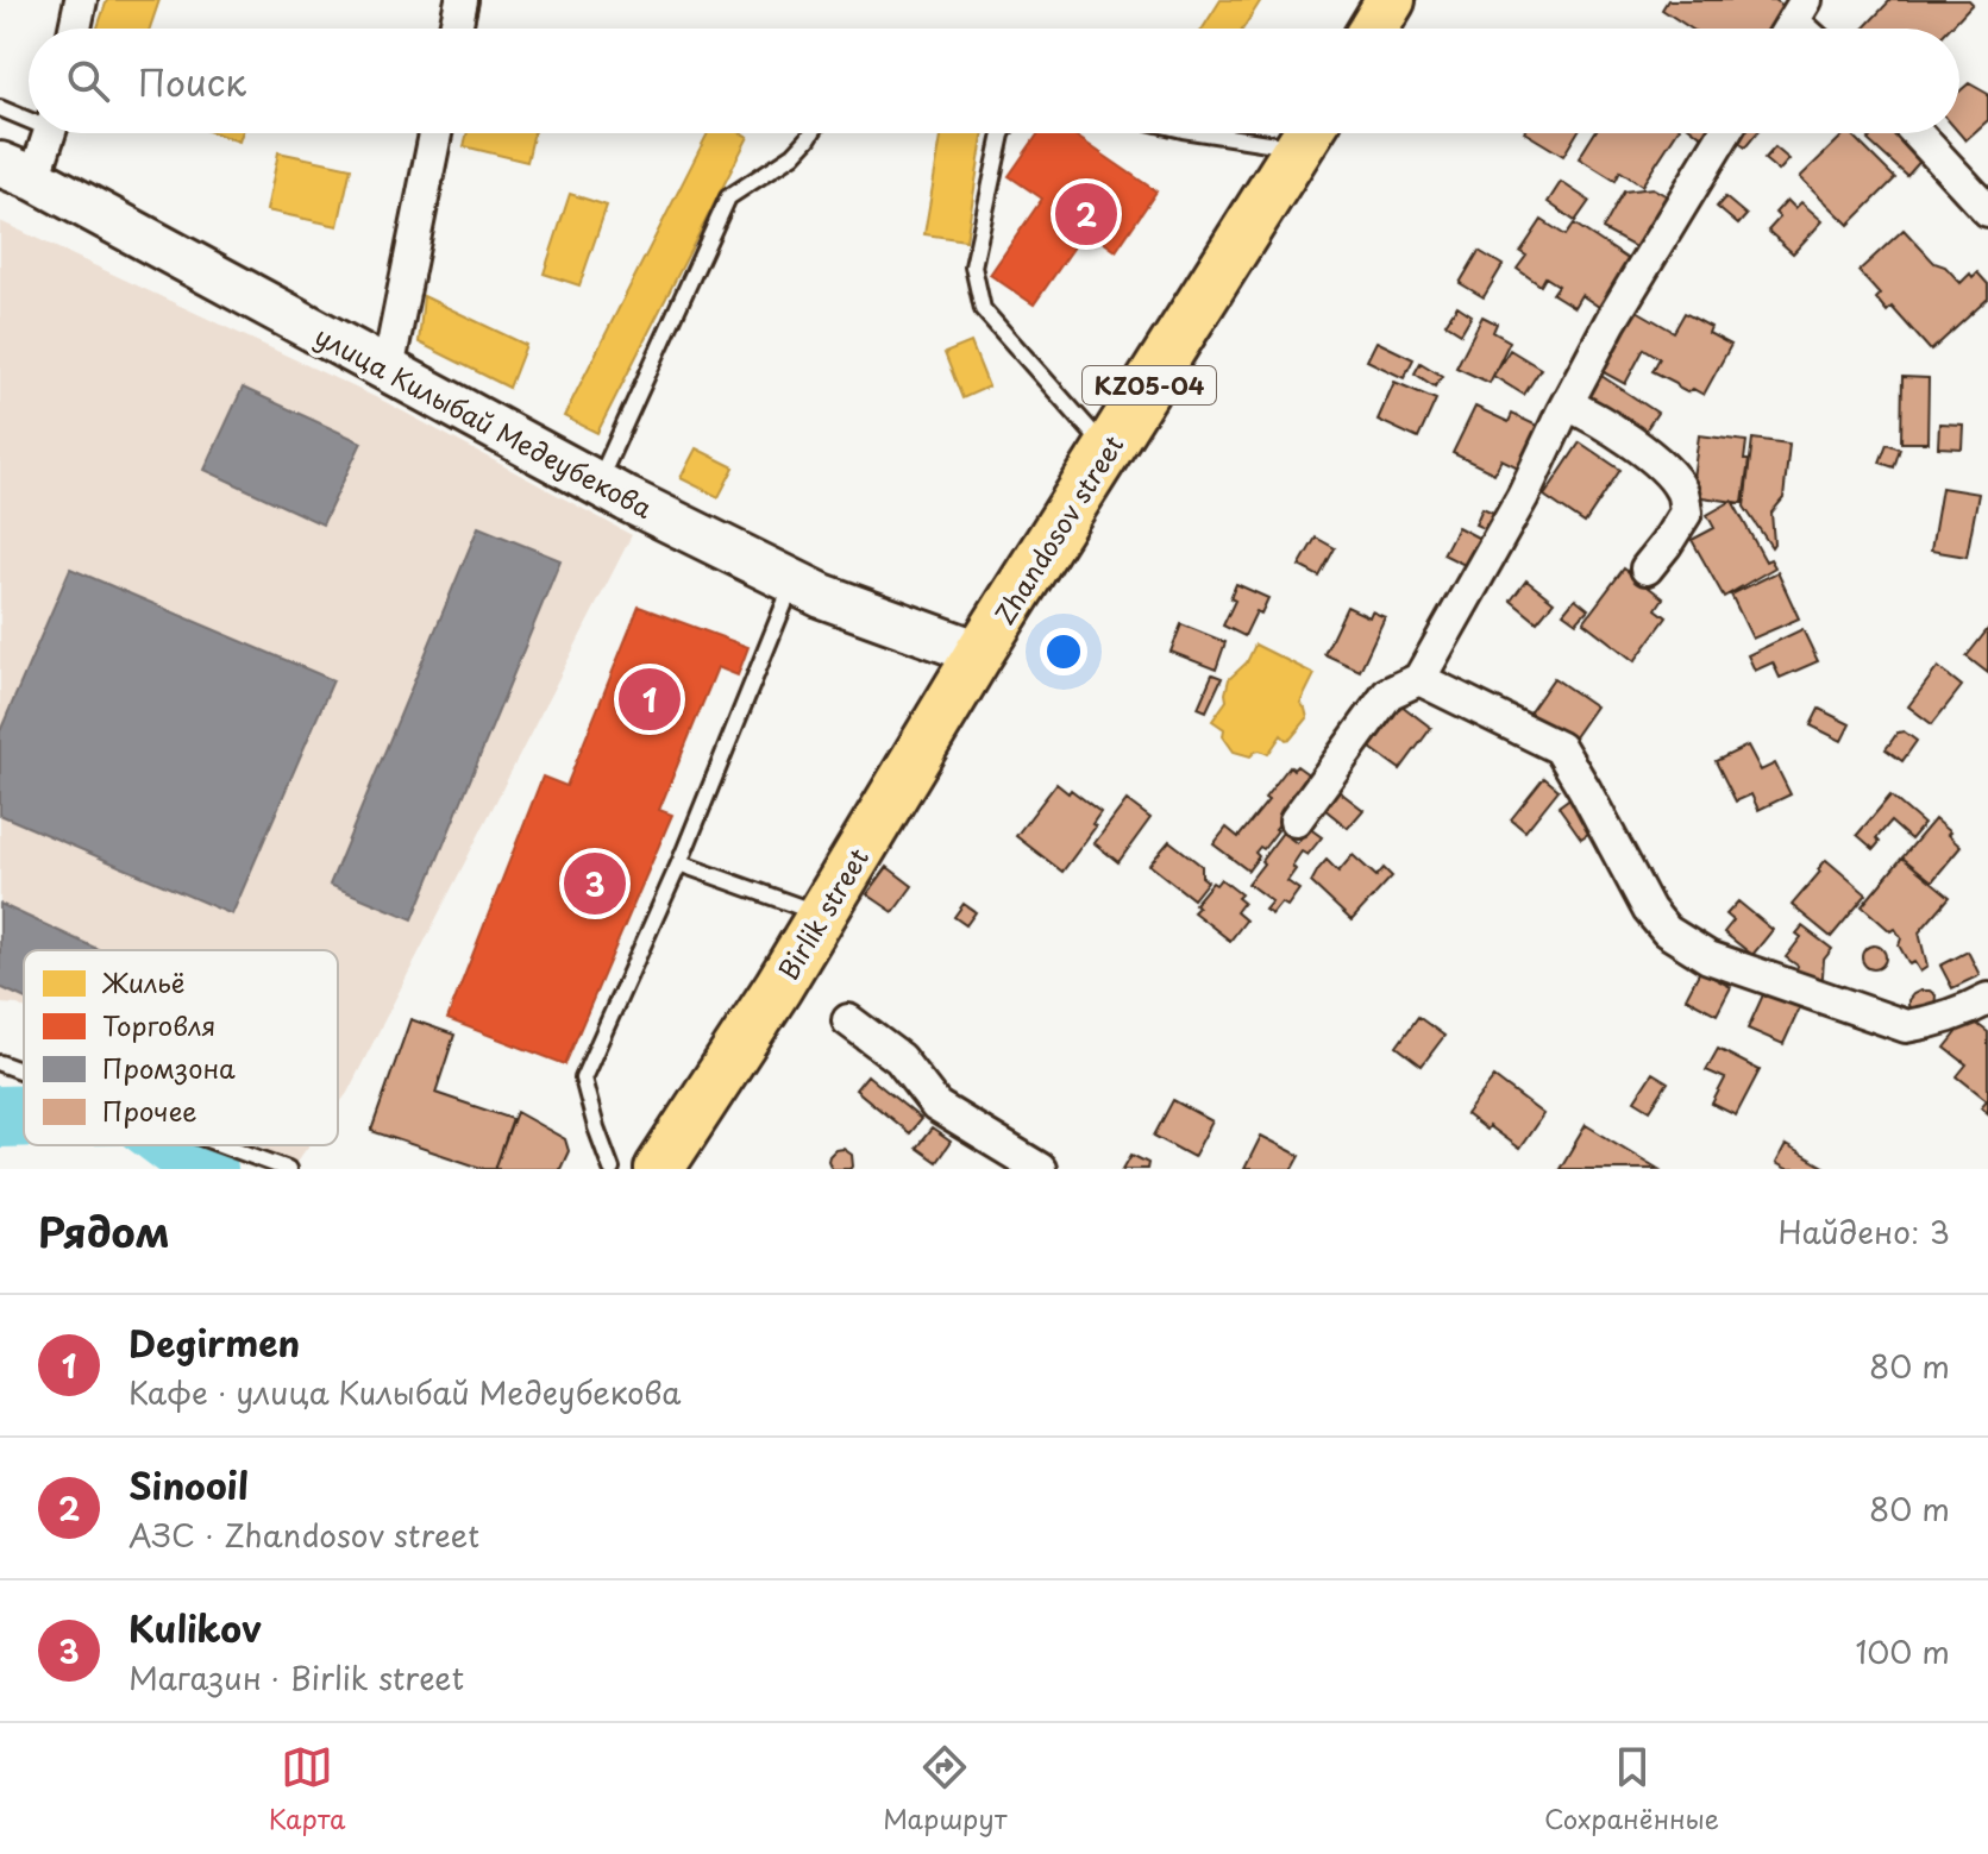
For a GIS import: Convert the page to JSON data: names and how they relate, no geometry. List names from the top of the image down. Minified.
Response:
{"streets":{"main road":["KZ05-04","улица Килыбай Медеубекова","Zhandosov street","Birlik street"]},"crossings":[["улица Килыбай Медеубекова","Zhandosov street"],["улица Килыбай Медеубекова","Birlik street"],["Zhandosov street","Birlik street"]],"legend":["Жильё","Торговля","Промзона","Прочее"],"page":{"search":"Поиск","pins":["2","1","3"],"heading":["Рядом","Найдено: 3"],"list":[{"mark":"1","name":"Degirmen","note":"Кафе · улица Килыбай Медеубекова","value":"80 m"},{"mark":"2","name":"Sinooil","note":"АЗС · Zhandosov street","value":"80 m"},{"mark":"3","name":"Kulikov","note":"Магазин · Birlik street","value":"100 m"}],"nav":["Карта","Маршрут","Сохранённые"]}}
